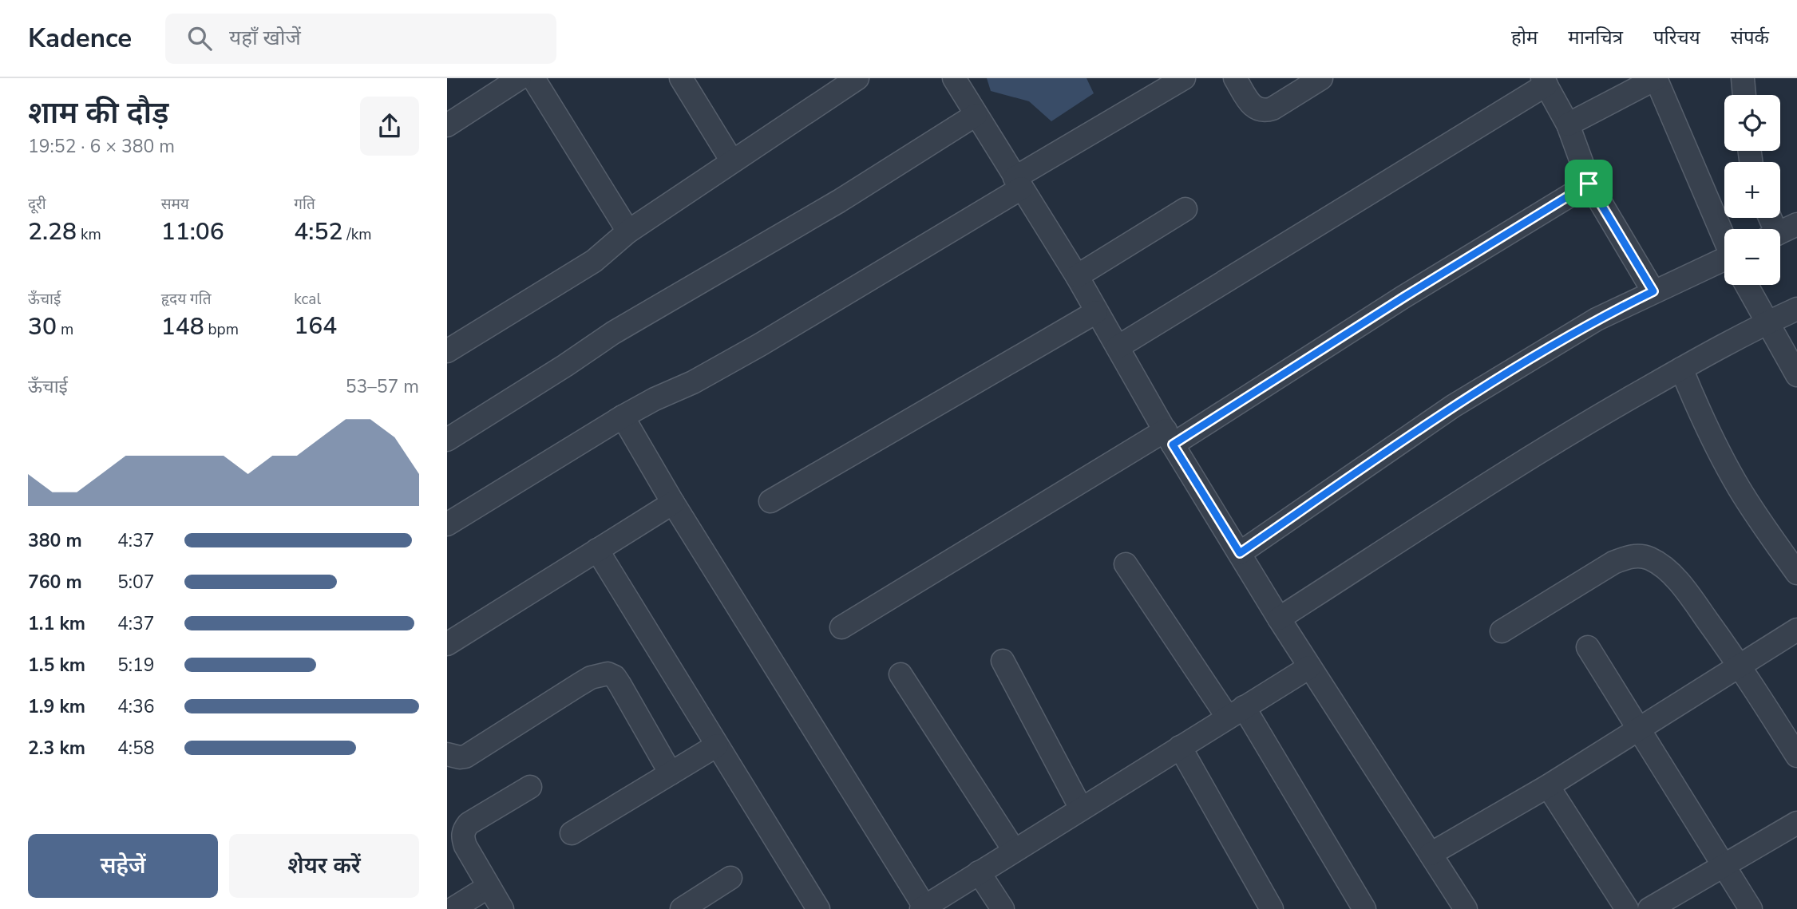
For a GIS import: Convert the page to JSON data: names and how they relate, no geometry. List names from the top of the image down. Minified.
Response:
{"page":{"header":"Kadence","search":"यहाँ खोजें","nav":["होम","मानचित्र","परिचय","संपर्क"],"heading":["शाम की दौड़","19:52 · 6 × 380 m"],"map_buttons":["+","−"],"stats":[["दूरी","2.28 km"],["समय","11:06"],["गति","4:52 /km"],["ऊँचाई","30 m"],["हृदय गति","148 bpm"],["kcal","164"]],"chart":["ऊँचाई","53–57 m"],"list":[{"name":"380 m","note":"4:37"},{"name":"760 m","note":"5:07"},{"name":"1.1 km","note":"4:37"},{"name":"1.5 km","note":"5:19"},{"name":"1.9 km","note":"4:36"},{"name":"2.3 km","note":"4:58"}],"buttons":["सहेजें","शेयर करें"]}}
